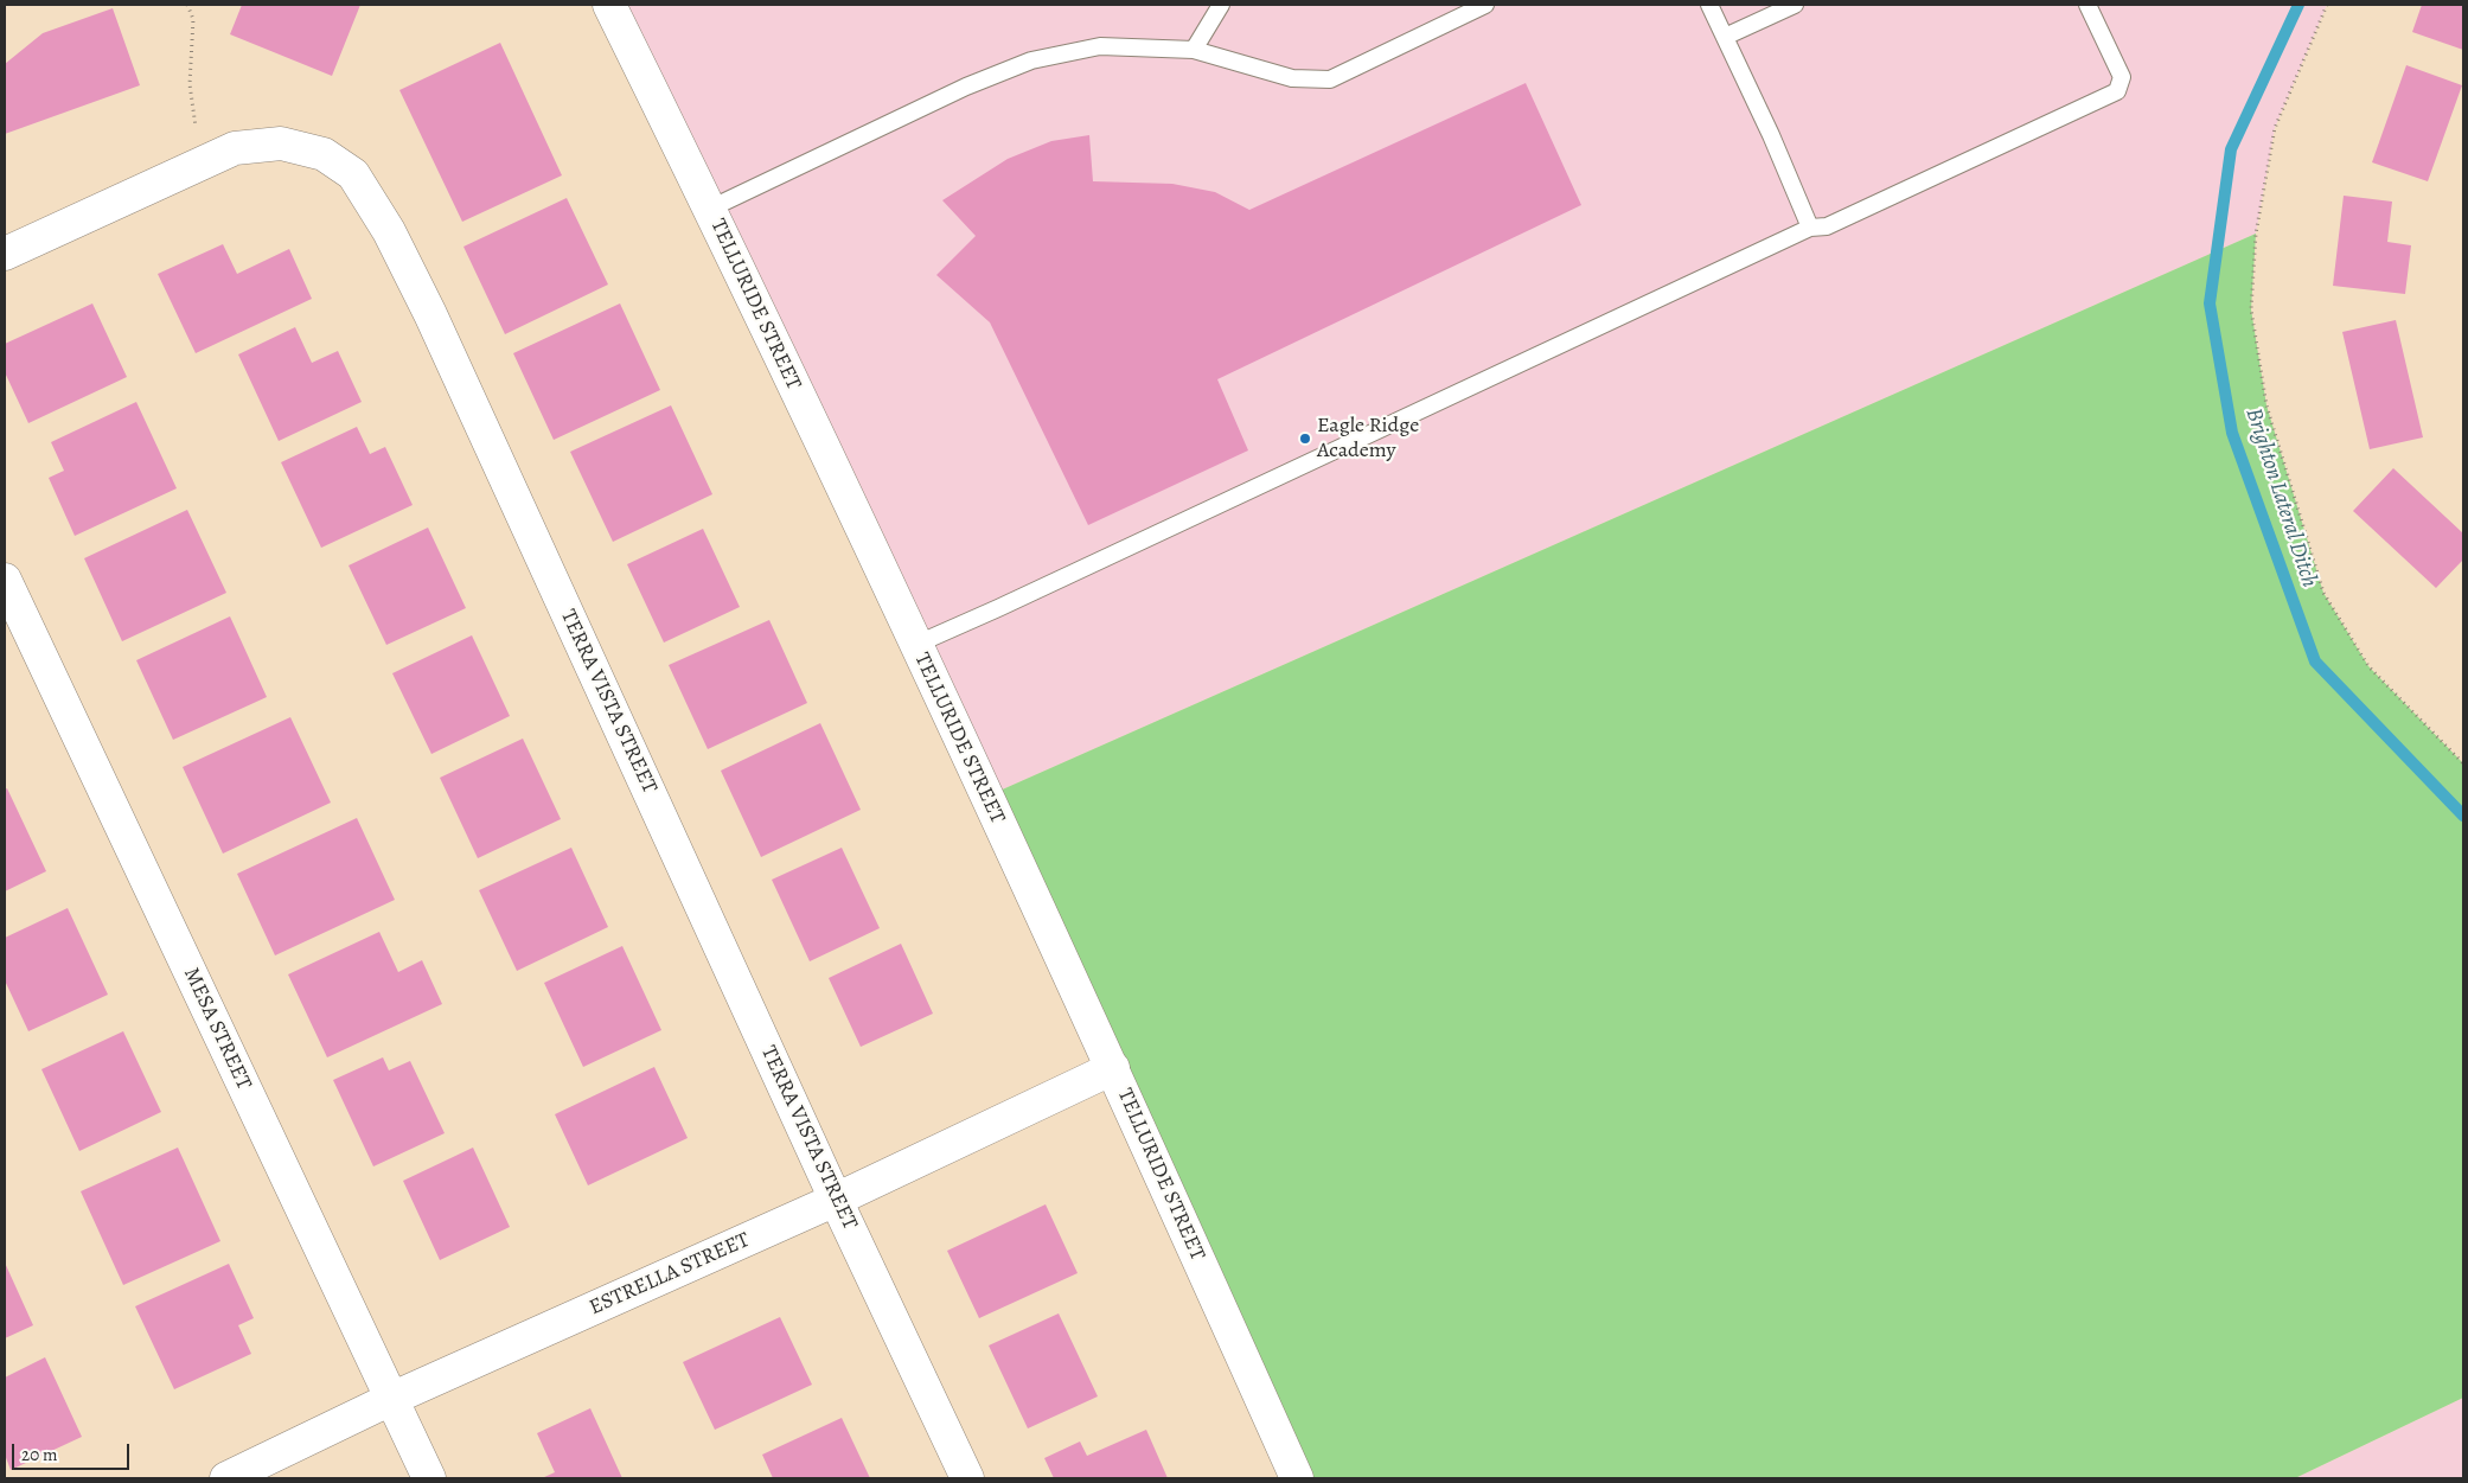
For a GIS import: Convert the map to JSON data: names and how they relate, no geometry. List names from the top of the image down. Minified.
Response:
{"streets":{"street":["TELLURIDE STREET","TERRA VISTA STREET","MESA STREET","ESTRELLA STREET"]},"crossings":[["TELLURIDE STREET","ESTRELLA STREET"],["TERRA VISTA STREET","ESTRELLA STREET"],["MESA STREET","ESTRELLA STREET"]],"water":["Brighton Lateral Ditch"],"places":["Eagle Ridge Academy"],"scale_bar":"20 m"}
